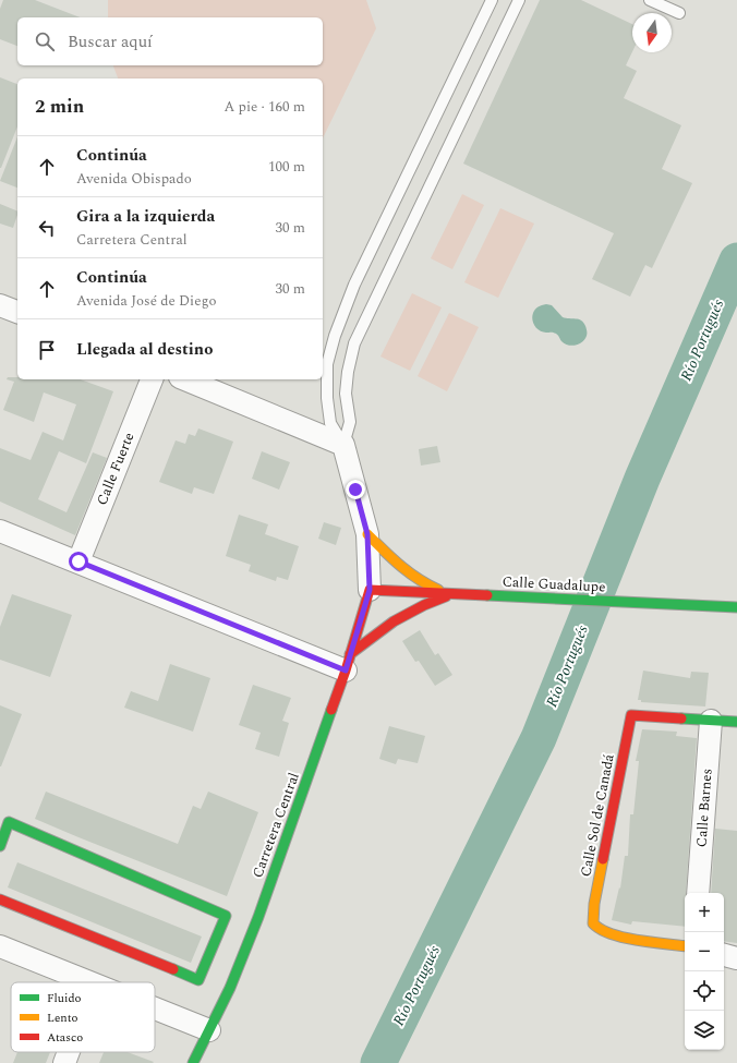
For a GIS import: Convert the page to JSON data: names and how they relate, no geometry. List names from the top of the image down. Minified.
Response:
{"streets":{"street":["Calle Fuerte","Calle Guadalupe","Calle Barnes","Calle Sol de Canadá","Carretera Central"]},"crossings":[["Calle Guadalupe","Carretera Central"],["Calle Barnes","Calle Sol de Canadá"]],"water":["Río Portugués"],"legend":["Fluido","Lento","Atasco"],"north":"bottom","page":{"search":"Buscar aquí","heading":["2 min","A pie · 160 m"],"list":[["Continúa","Avenida Obispado","100 m"],["Gira a la izquierda","Carretera Central","30 m"],["Continúa","Avenida José de Diego","30 m"],"Llegada al destino"],"map_buttons":["+","−"]}}
